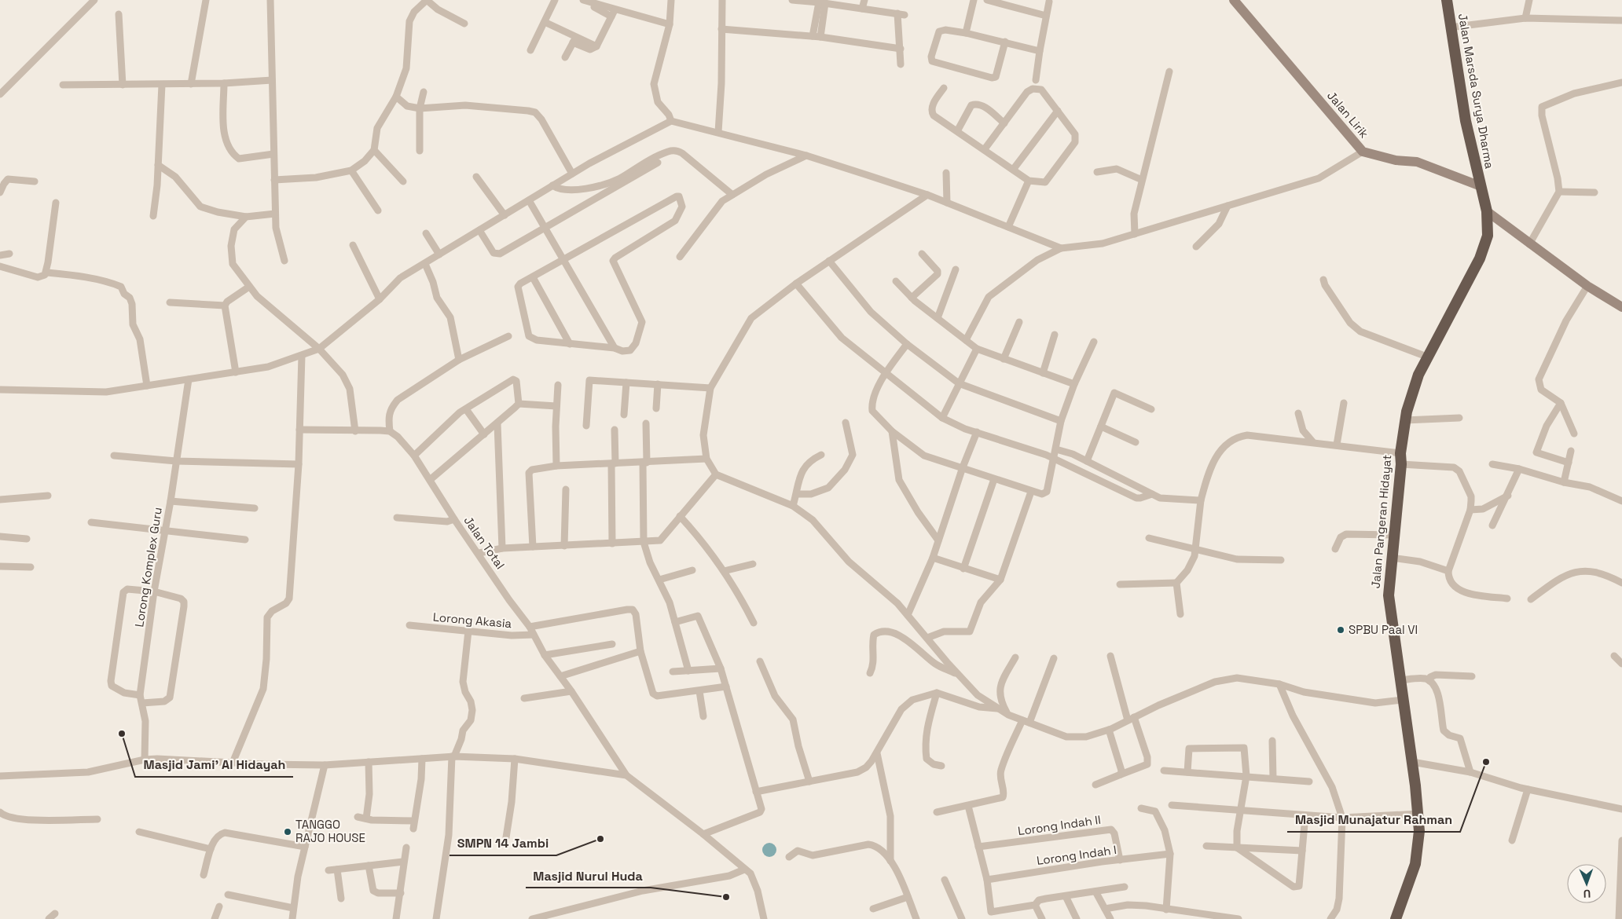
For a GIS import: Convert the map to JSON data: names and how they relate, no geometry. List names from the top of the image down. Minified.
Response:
{"streets":{"highway":["Jalan Marsda Surya Dharma","Jalan Pangeran Hidayat"],"main road":["Jalan Lirik"],"street":["Jalan Total","Lorong Komplex Guru","Lorong Akasia","Lorong Indah II","Lorong Indah I"]},"crossings":[["Jalan Marsda Surya Dharma","Jalan Lirik"],["Jalan Marsda Surya Dharma","Jalan Pangeran Hidayat"],["Jalan Lirik","Jalan Pangeran Hidayat"],["Jalan Total","Lorong Akasia"],["Lorong Indah II","Lorong Indah I"]],"places":["SPBU Paal VI","Masjid Jami' Al Hidayah","Masjid Munajatur Rahman","TANGGO RAJO HOUSE","SMPN 14 Jambi","Masjid Nurul Huda"],"north":"bottom"}
